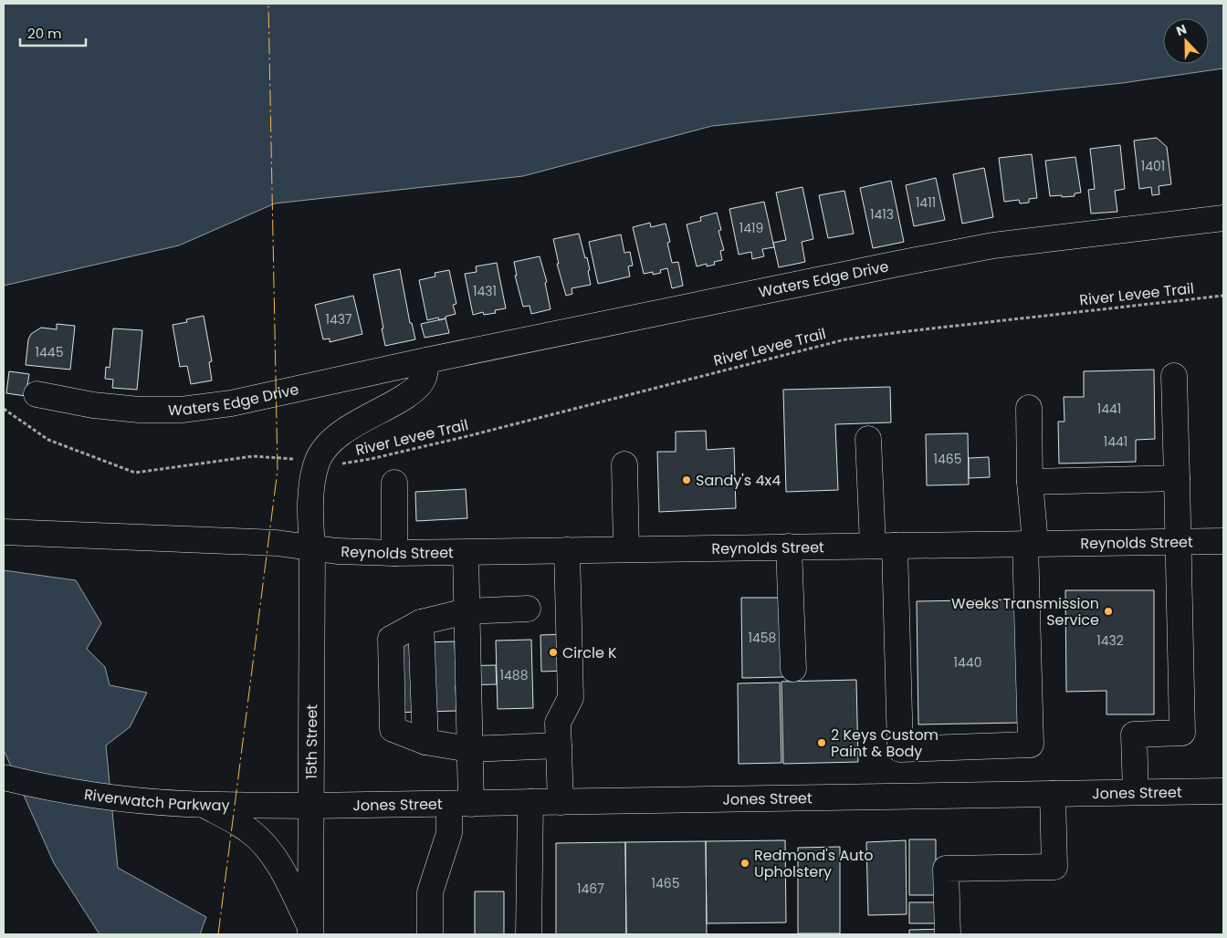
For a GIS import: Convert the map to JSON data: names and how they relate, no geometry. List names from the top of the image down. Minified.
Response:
{"streets":{"main road":["Waters Edge Drive","Reynolds Street","15th Street","Jones Street","Riverwatch Parkway"],"path":["River Levee Trail"]},"crossings":[["Reynolds Street","15th Street"],["15th Street","Jones Street"],["15th Street","Riverwatch Parkway"],["Jones Street","Riverwatch Parkway"]],"places":["Sandy's 4x4","Weeks Transmission Service","Circle K","2 Keys Custom Paint & Body","Redmond's Auto Upholstery"],"house_numbers":["1401","1411","1413","1419","1431","1437","1445","1441","1441","1465","1458","1432","1440","1488","1465","1467"],"scale_bar":"20 m","north":"top"}
